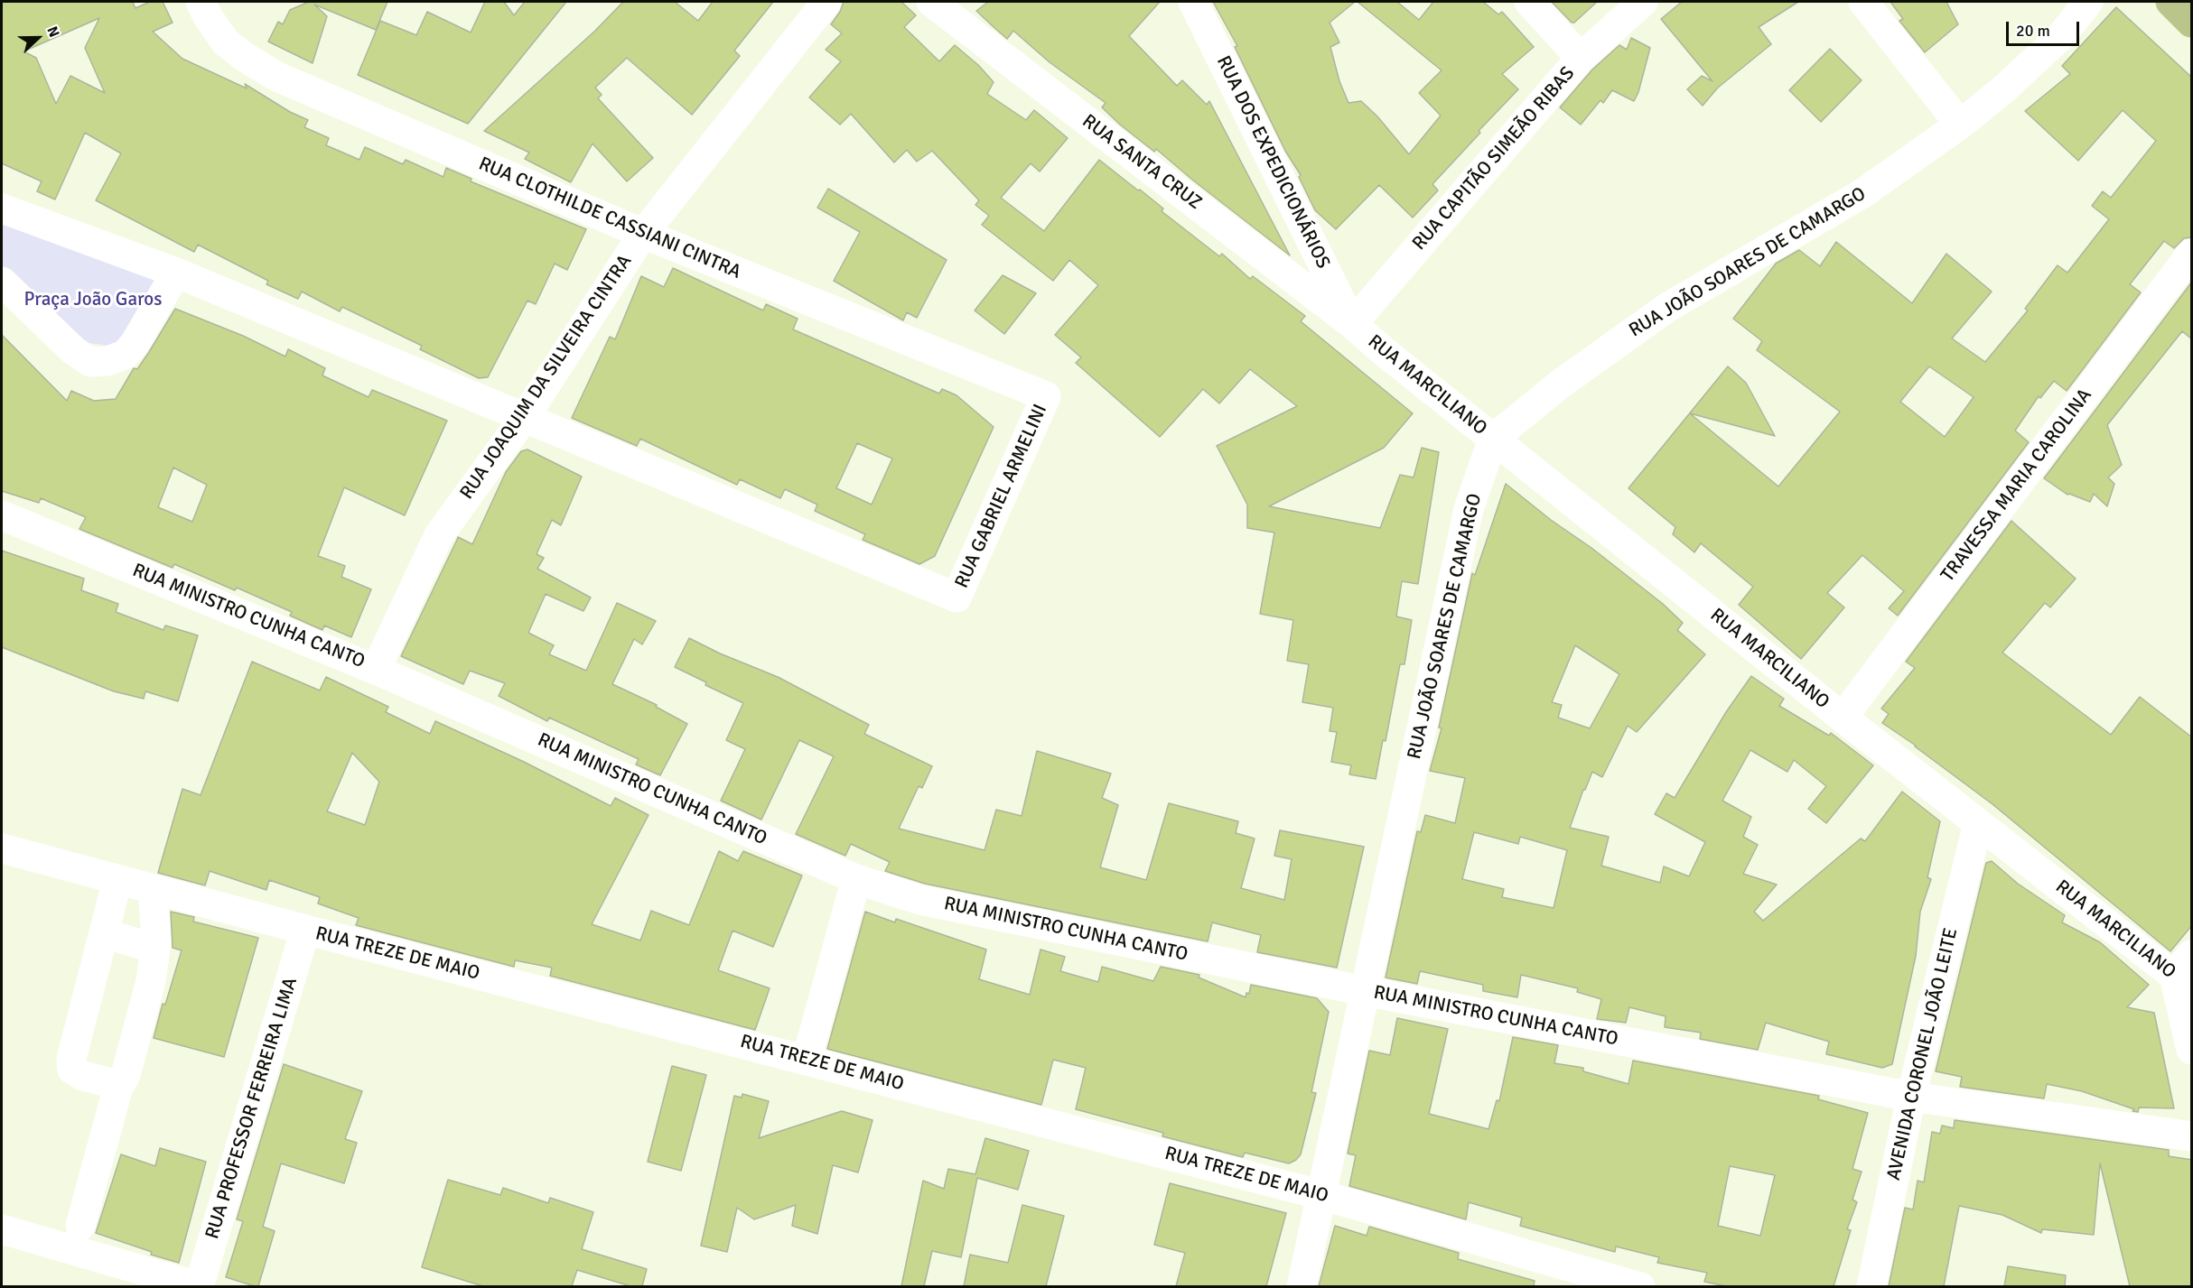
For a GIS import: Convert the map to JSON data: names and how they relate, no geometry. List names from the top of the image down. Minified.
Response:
{"streets":{"street":["RUA CAPITÃO SIMEÃO RIBAS","RUA SANTA CRUZ","RUA DOS EXPEDICIONÁRIOS","RUA CLOTHILDE CASSIANI CINTRA","RUA JOÃO SOARES DE CAMARGO","RUA JOAQUIM DA SILVEIRA CINTRA","RUA MARCILIANO","TRAVESSA MARIA CAROLINA","RUA GABRIEL ARMELINI","RUA MINISTRO CUNHA CANTO","RUA TREZE DE MAIO","AVENIDA CORONEL JOÃO LEITE","RUA PROFESSOR FERREIRA LIMA"]},"crossings":[["RUA CAPITÃO SIMEÃO RIBAS","RUA SANTA CRUZ"],["RUA CAPITÃO SIMEÃO RIBAS","RUA DOS EXPEDICIONÁRIOS"],["RUA CAPITÃO SIMEÃO RIBAS","RUA MARCILIANO"],["RUA SANTA CRUZ","RUA DOS EXPEDICIONÁRIOS"],["RUA SANTA CRUZ","RUA MARCILIANO"],["RUA DOS EXPEDICIONÁRIOS","RUA MARCILIANO"],["RUA CLOTHILDE CASSIANI CINTRA","RUA JOAQUIM DA SILVEIRA CINTRA"],["RUA CLOTHILDE CASSIANI CINTRA","RUA GABRIEL ARMELINI"],["RUA JOÃO SOARES DE CAMARGO","RUA MARCILIANO"],["RUA JOÃO SOARES DE CAMARGO","RUA MINISTRO CUNHA CANTO"],["RUA JOÃO SOARES DE CAMARGO","RUA TREZE DE MAIO"],["RUA JOAQUIM DA SILVEIRA CINTRA","RUA GABRIEL ARMELINI"],["RUA JOAQUIM DA SILVEIRA CINTRA","RUA MINISTRO CUNHA CANTO"],["RUA MARCILIANO","TRAVESSA MARIA CAROLINA"],["RUA MARCILIANO","AVENIDA CORONEL JOÃO LEITE"],["RUA MINISTRO CUNHA CANTO","AVENIDA CORONEL JOÃO LEITE"],["RUA TREZE DE MAIO","RUA PROFESSOR FERREIRA LIMA"]],"parks":["Praça João Garos"],"scale_bar":"20 m","north":"right"}
